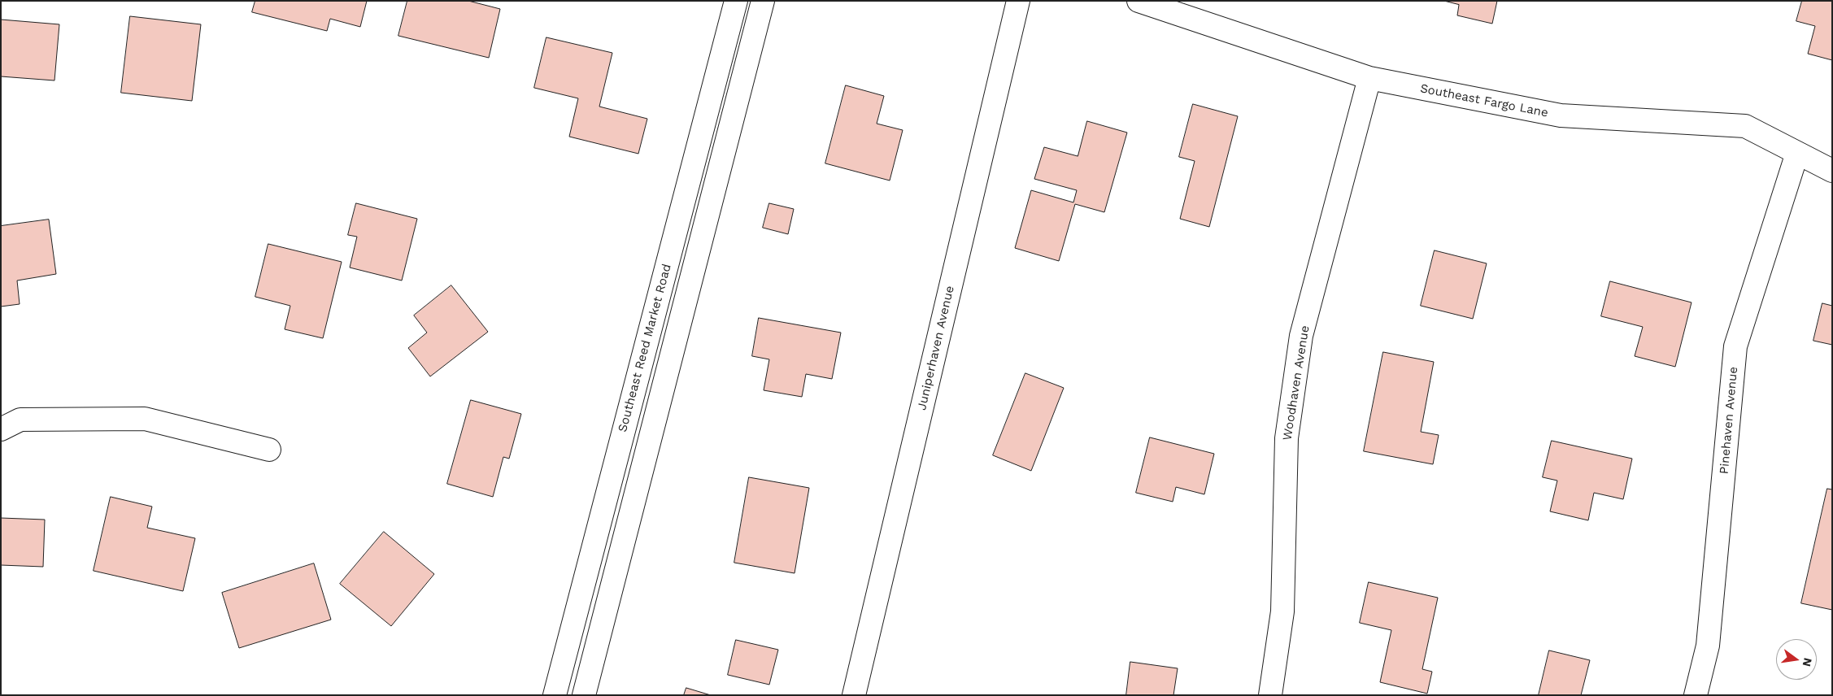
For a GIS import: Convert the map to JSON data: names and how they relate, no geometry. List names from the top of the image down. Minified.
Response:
{"streets":{"street":["Southeast Fargo Lane","Southeast Reed Market Road","Juniperhaven Avenue","Woodhaven Avenue","Pinehaven Avenue"]},"crossings":[["Southeast Fargo Lane","Woodhaven Avenue"],["Southeast Fargo Lane","Pinehaven Avenue"]],"north":"right"}
